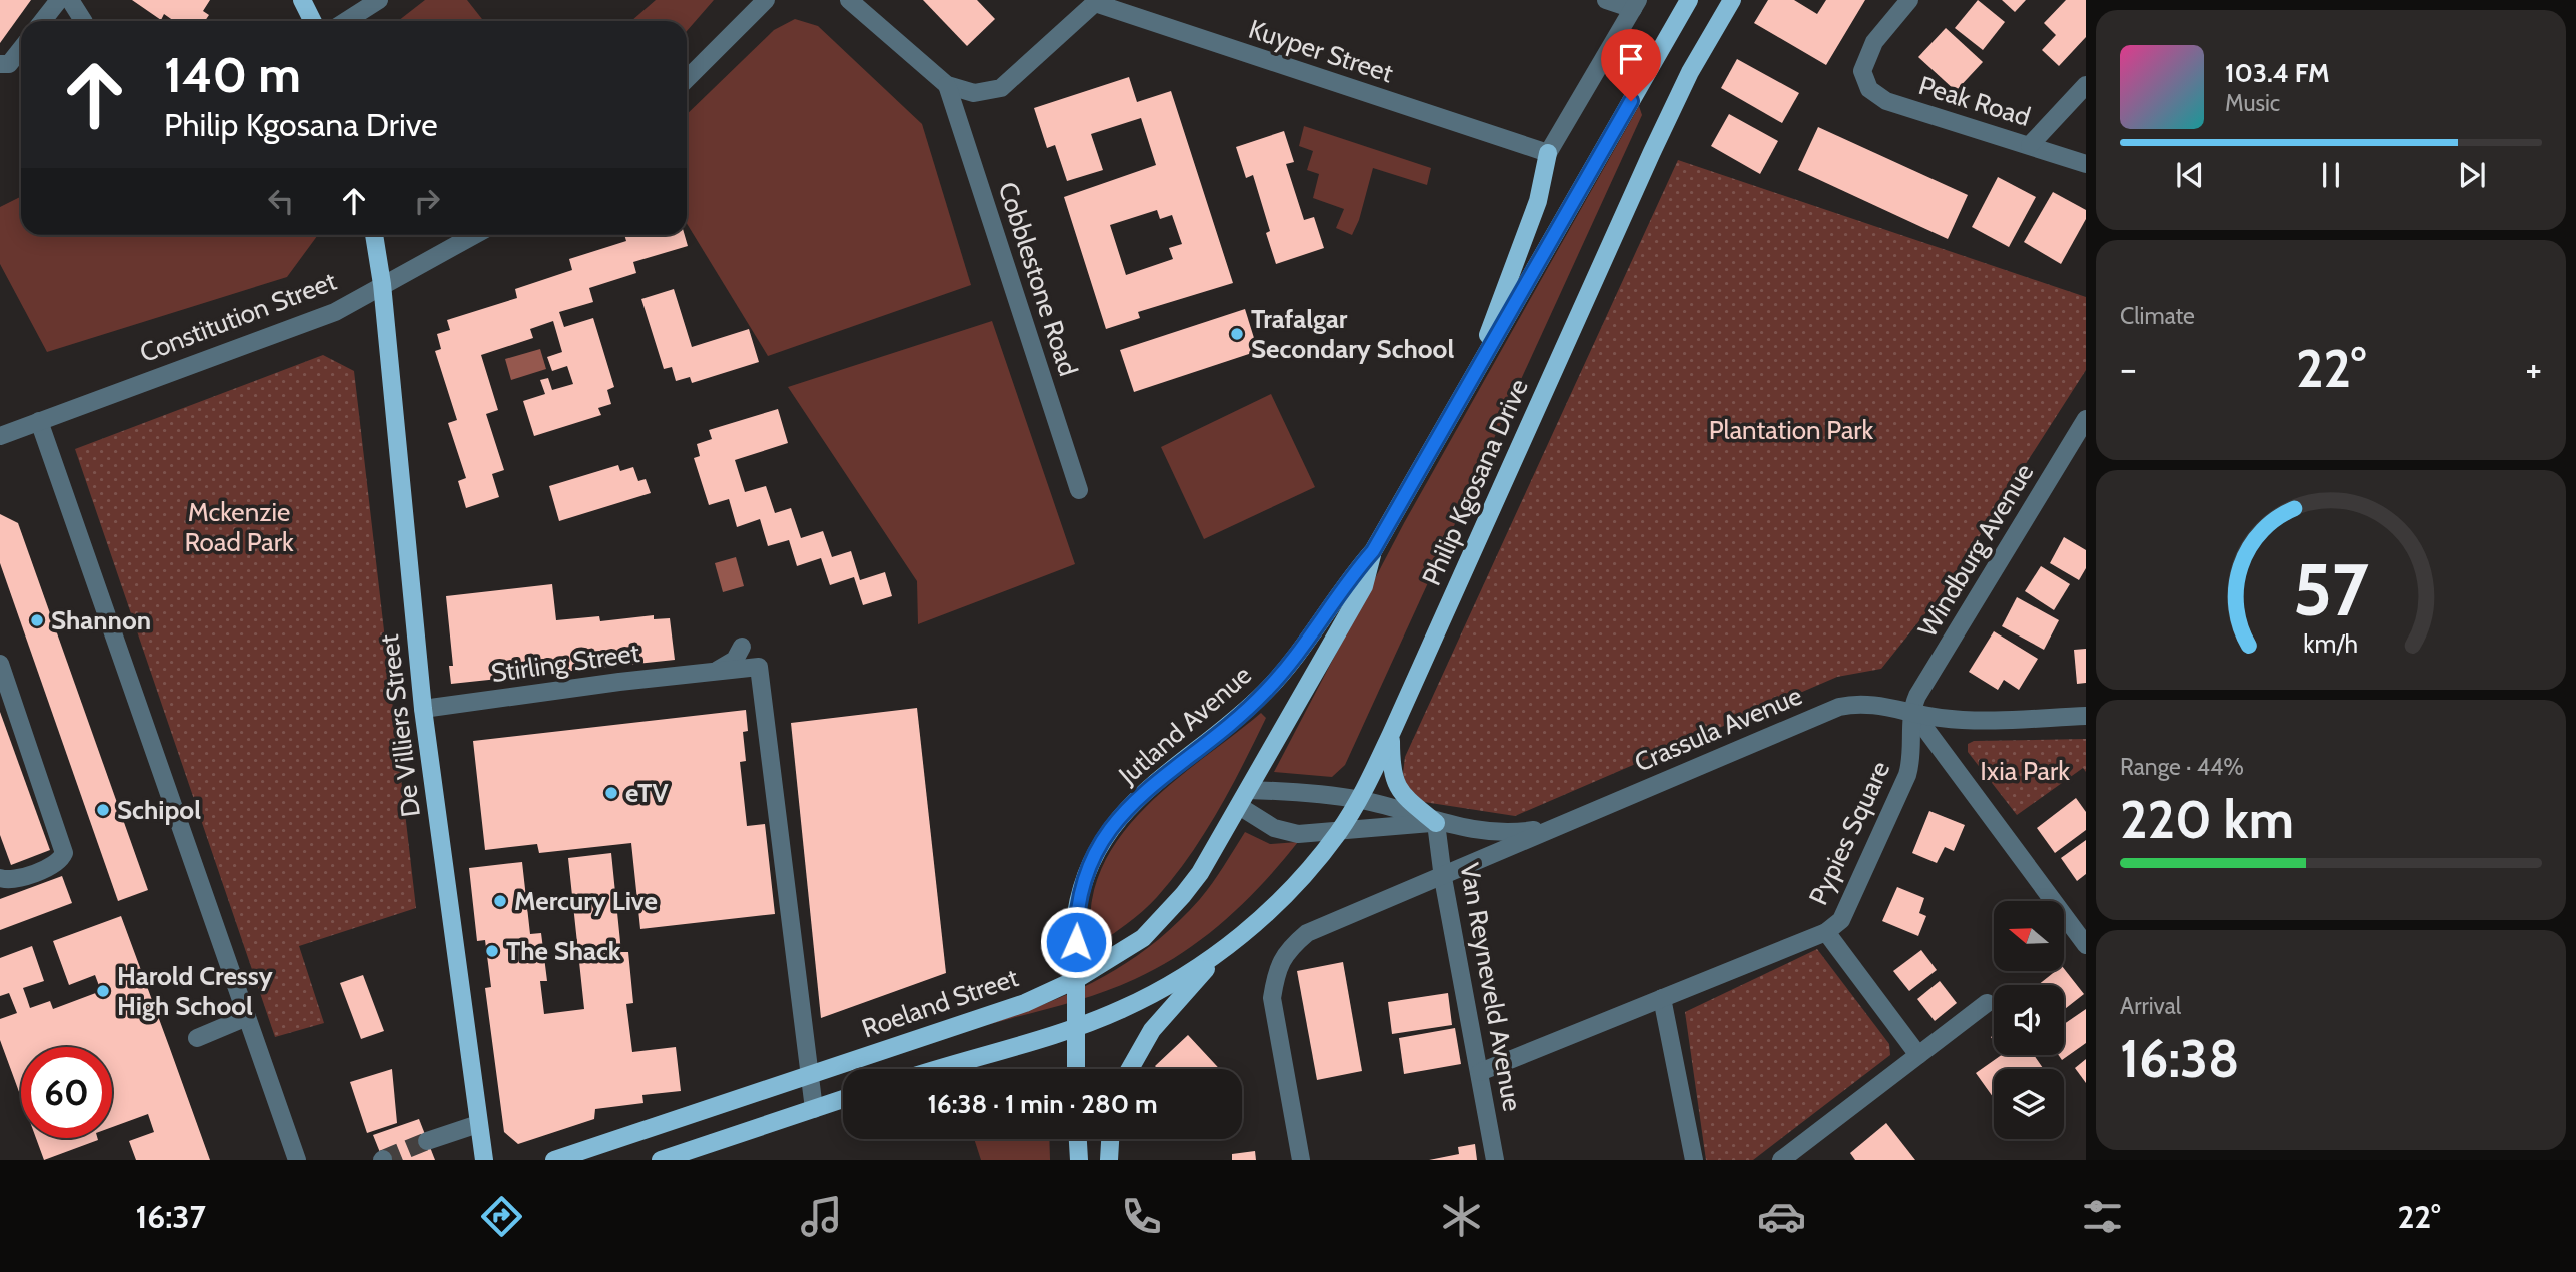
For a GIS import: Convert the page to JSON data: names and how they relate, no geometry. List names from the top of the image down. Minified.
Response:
{"streets":{"main road":["Philip Kgosana Drive","Jutland Avenue","De Villiers Street","Roeland Street"],"street":["Kuyper Street","Peak Road","Cobblestone Road","Constitution Street","Windburg Avenue","Stirling Street","Crassula Avenue","Pypies Square","Van Reyneveld Avenue"]},"crossings":[["Kuyper Street","Cobblestone Road"],["Constitution Street","De Villiers Street"],["Philip Kgosana Drive","Jutland Avenue"],["Philip Kgosana Drive","Crassula Avenue"],["Philip Kgosana Drive","Roeland Street"],["Windburg Avenue","Crassula Avenue"],["Windburg Avenue","Pypies Square"],["Stirling Street","De Villiers Street"],["Stirling Street","Roeland Street"],["Jutland Avenue","Roeland Street"],["Crassula Avenue","Pypies Square"],["Crassula Avenue","Van Reyneveld Avenue"],["Crassula Avenue","Roeland Street"],["Pypies Square","Van Reyneveld Avenue"]],"parks":["Plantation Park","Mckenzie Road Park","Ixia Park"],"places":["Trafalgar Secondary School","Shannon","eTV","Schipol","Mercury Live","The Shack","Harold Cressy High School"],"north":"left","page":{"turn":["140 m","Philip Kgosana Drive"],"song":["103.4 FM","Music"],"tile":["Climate",["Range · 44%","220 km"],["Arrival","16:38"]],"heat":["−","22°","+"],"limit":"60","trip":"16:38 · 1 min · 280 m","tabs":["16:37","22°"],"gauge":["57","km/h"]}}
